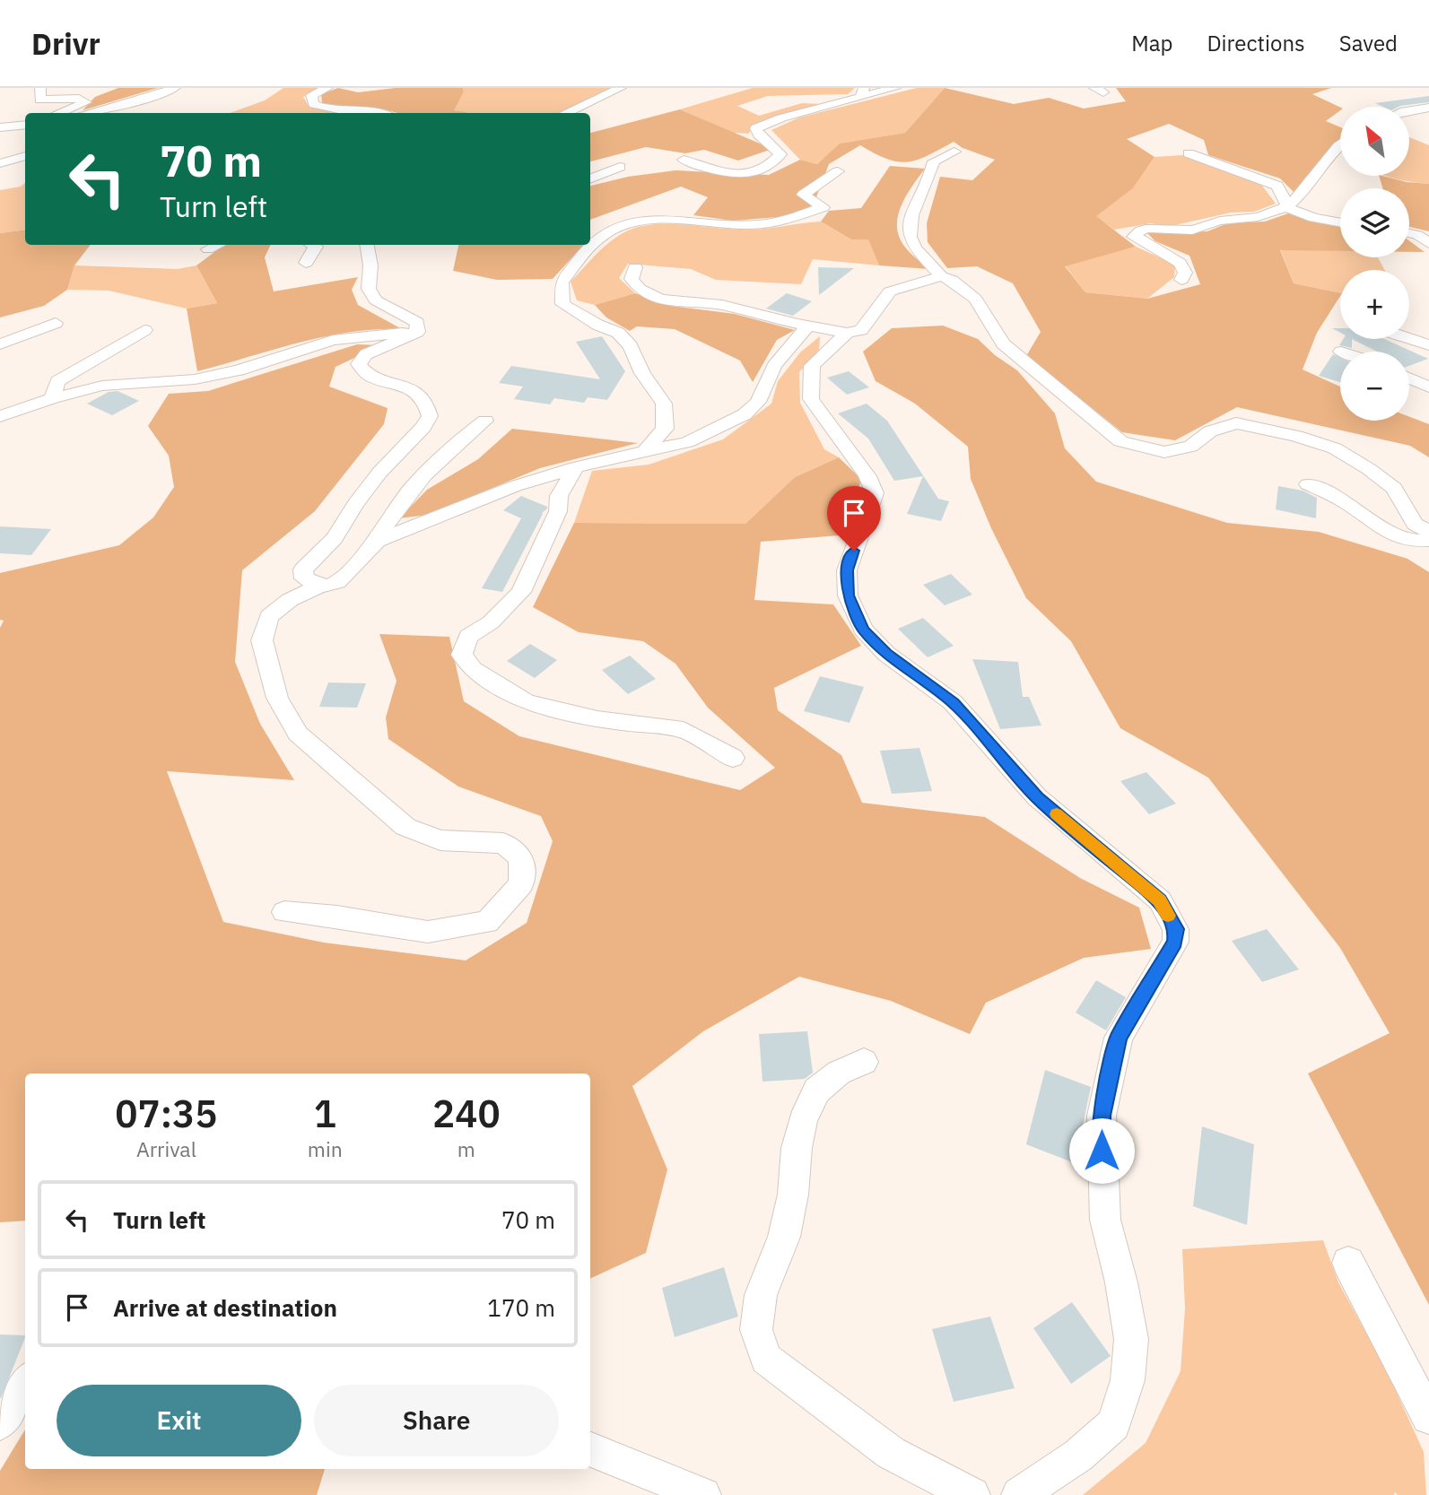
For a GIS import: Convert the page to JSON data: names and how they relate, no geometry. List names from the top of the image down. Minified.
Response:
{"north":"top left","page":{"header":"Drivr","nav":["Map","Directions","Saved"],"map_buttons":["+","−"],"turn":["70 m","Turn left"],"eta":["07:35","Arrival","1","min","240","m"],"list":[{"name":"Turn left","value":"70 m"},{"name":"Arrive at destination","value":"170 m"}],"buttons":["Exit","Share"]}}
